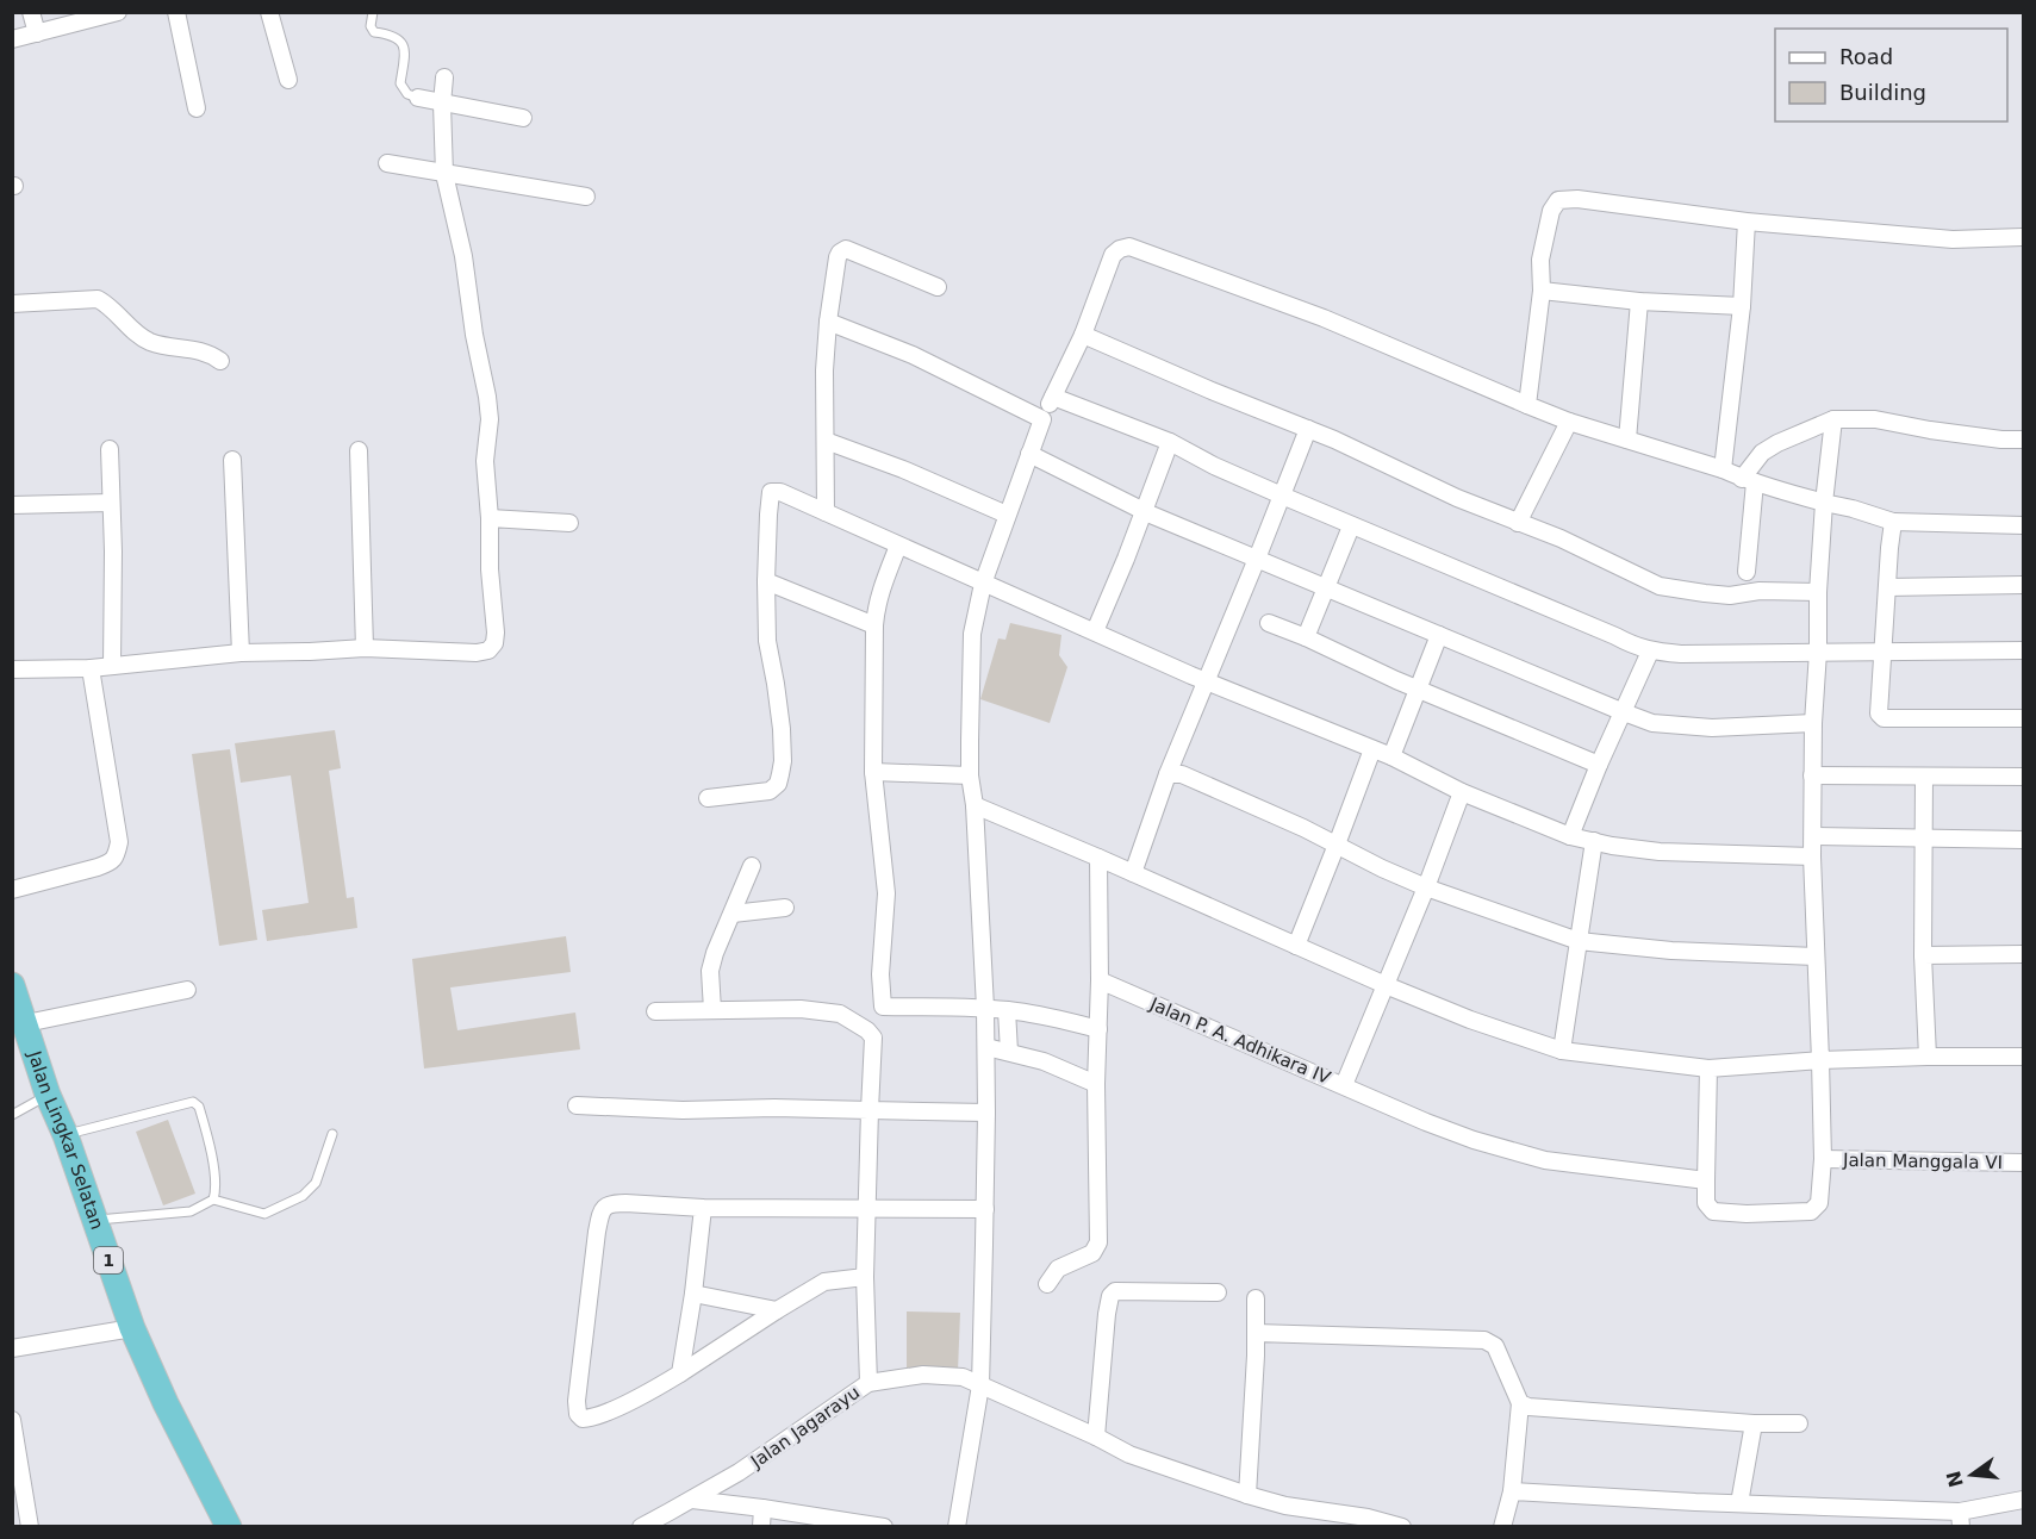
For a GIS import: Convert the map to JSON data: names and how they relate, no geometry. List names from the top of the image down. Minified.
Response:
{"streets":{"highway":["Jalan Lingkar Selatan","1"],"street":["Jalan P. A. Adhikara IV","Jalan Manggala VI","Jalan Jagarayu"]},"legend":["Road","Building"],"north":"left"}
